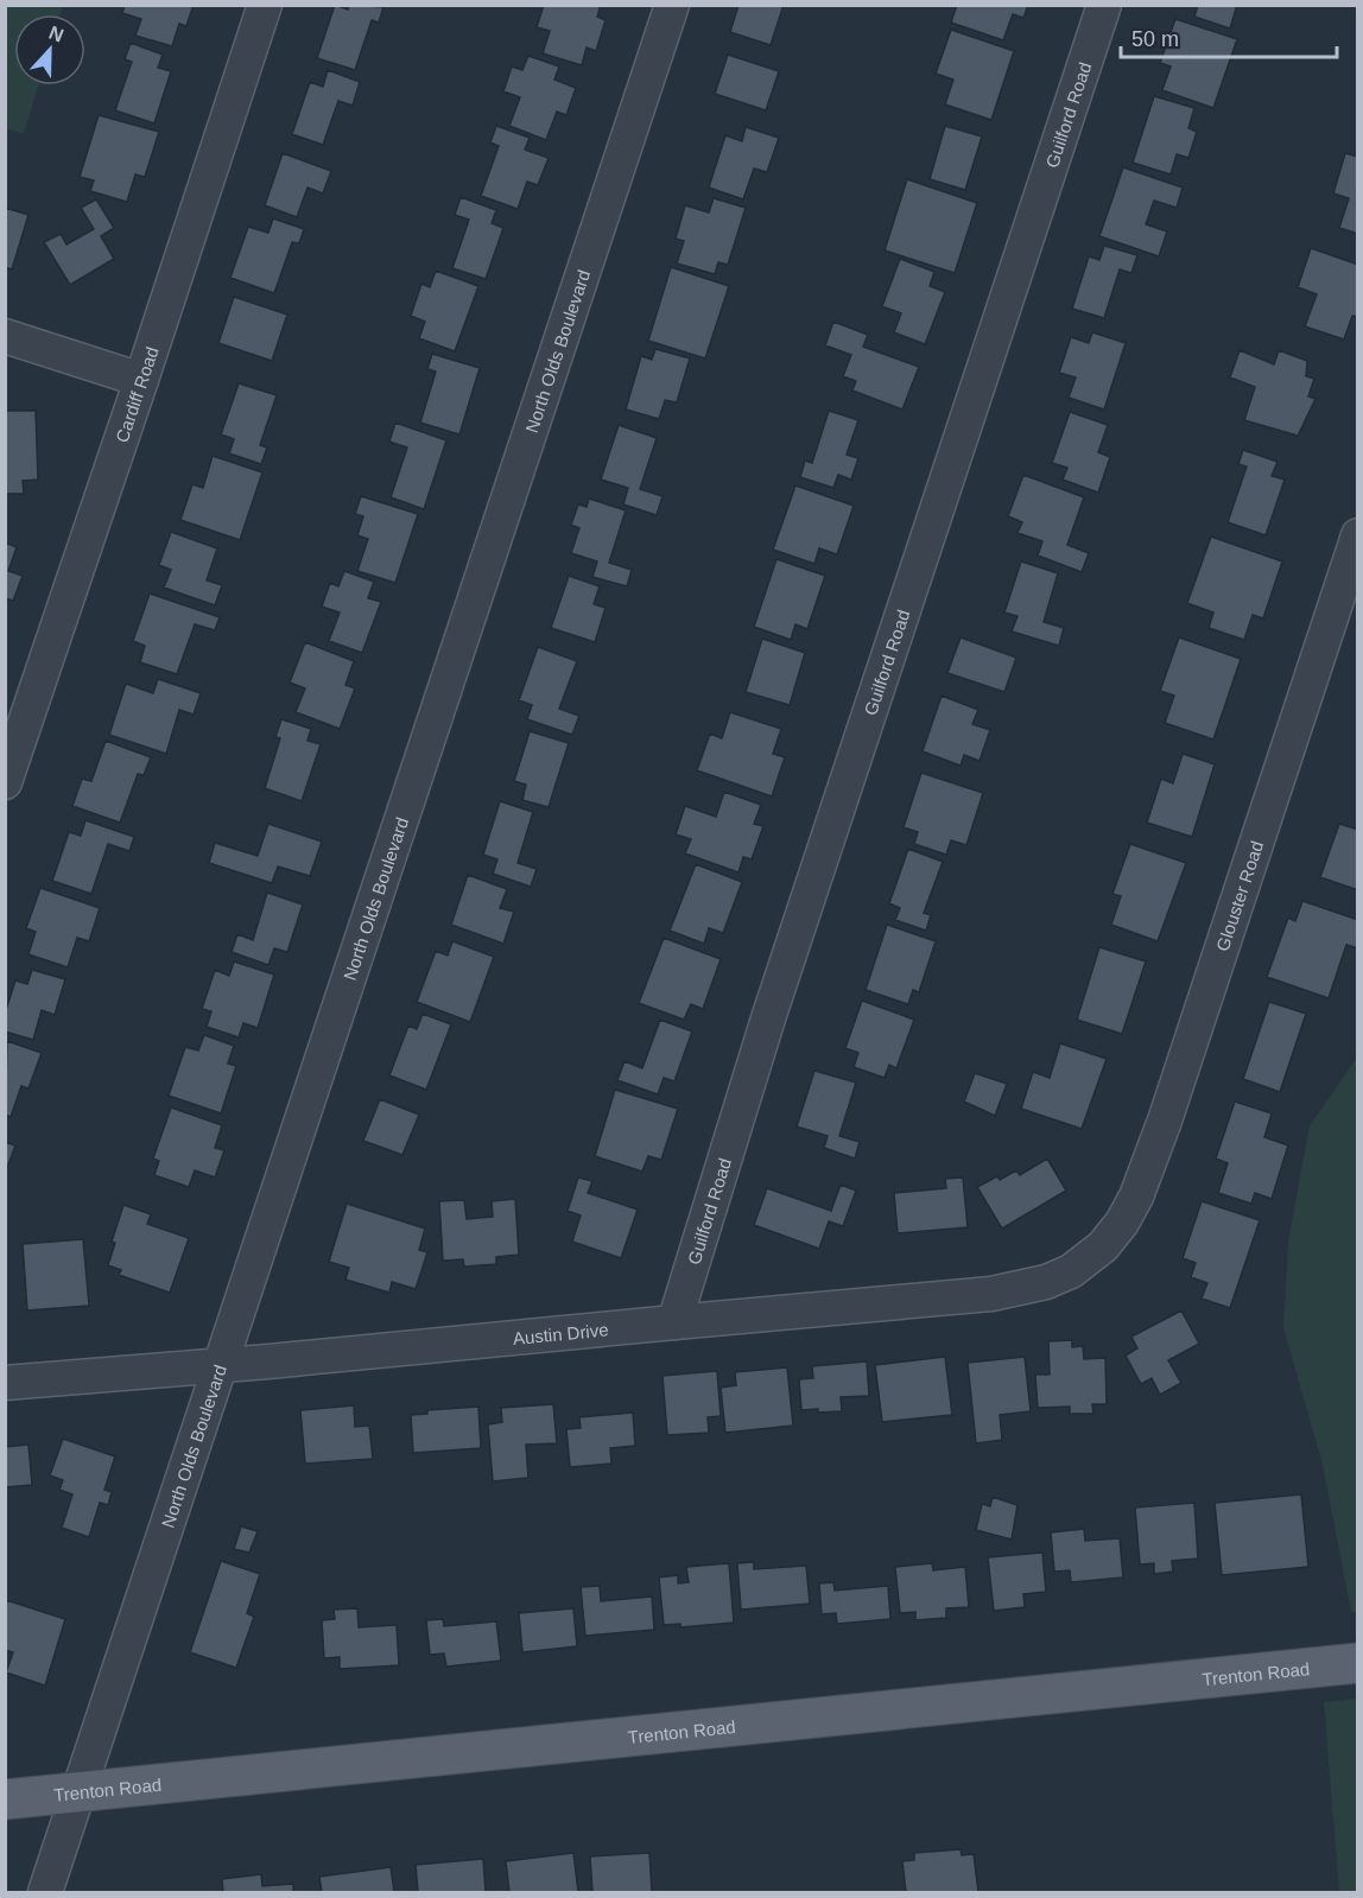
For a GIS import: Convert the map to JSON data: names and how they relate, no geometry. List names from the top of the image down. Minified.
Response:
{"streets":{"main road":["Trenton Road"],"street":["Guilford Road","North Olds Boulevard","Cardiff Road","Glouster Road","Austin Drive"]},"crossings":[["Guilford Road","Austin Drive"],["North Olds Boulevard","Austin Drive"],["North Olds Boulevard","Trenton Road"],["Glouster Road","Austin Drive"]],"scale_bar":"50 m","north":"top"}
